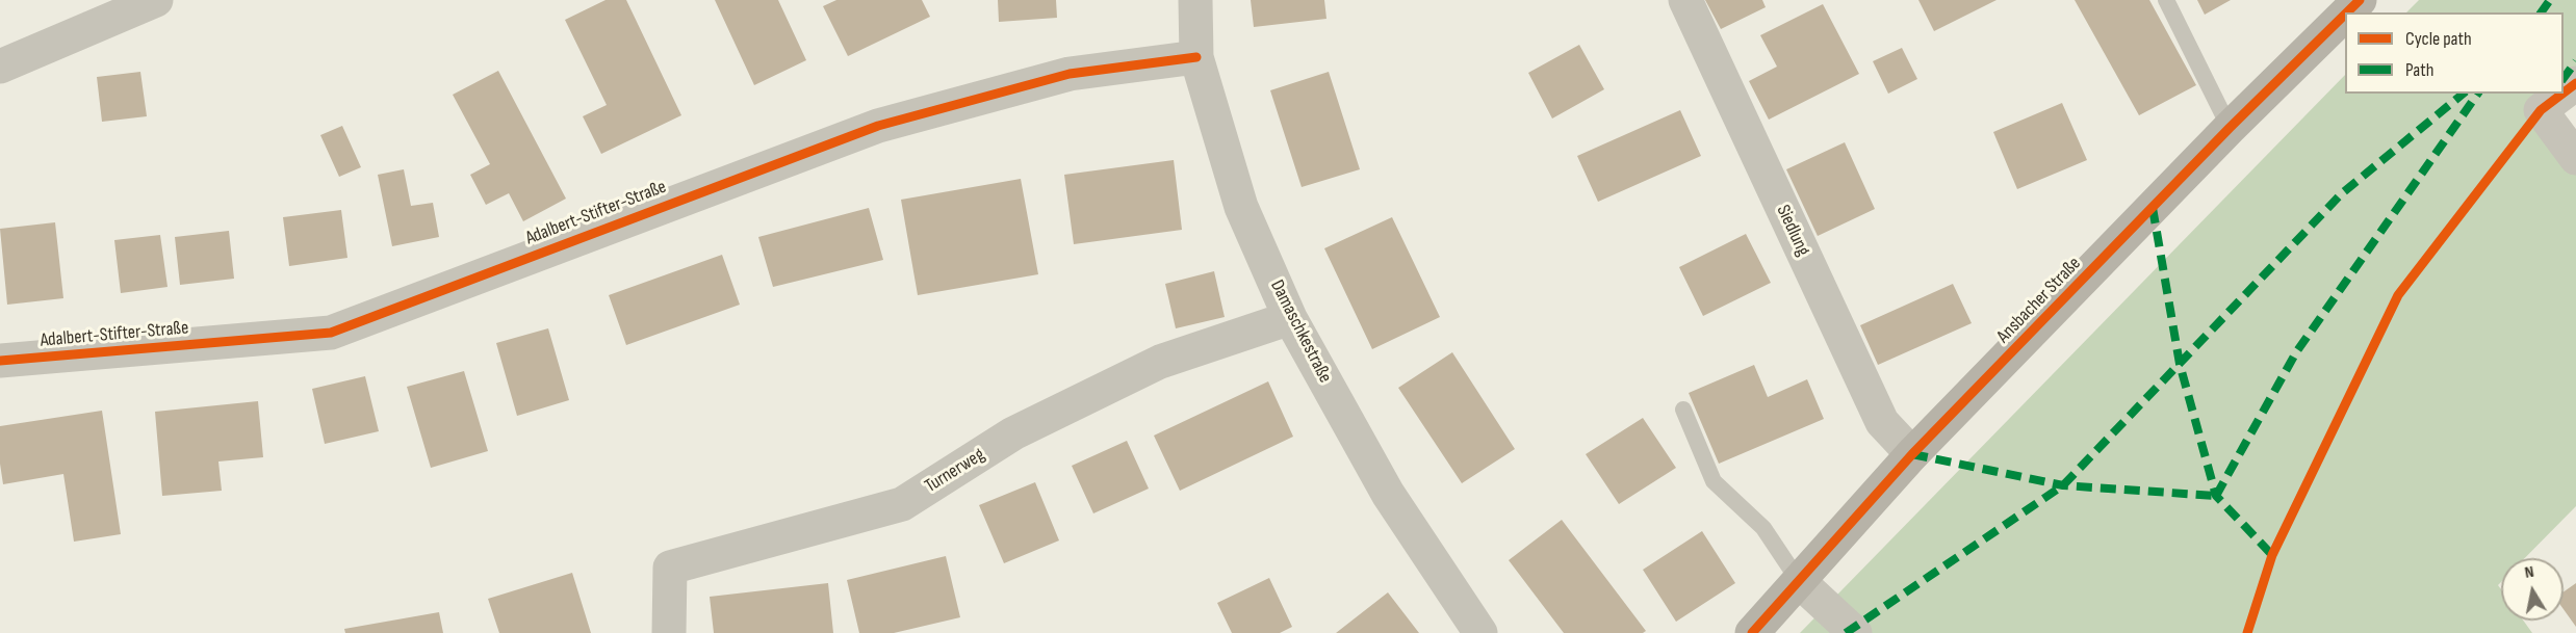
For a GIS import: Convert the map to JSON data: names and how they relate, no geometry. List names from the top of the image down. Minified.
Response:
{"streets":{"street":["Adalbert-Stifter-Straße","Siedlung","Ansbacher Straße","Damaschkestraße","Turnerweg"]},"crossings":[["Adalbert-Stifter-Straße","Damaschkestraße"],["Siedlung","Ansbacher Straße"],["Damaschkestraße","Turnerweg"]],"legend":["Cycle path","Path"],"north":"top"}
